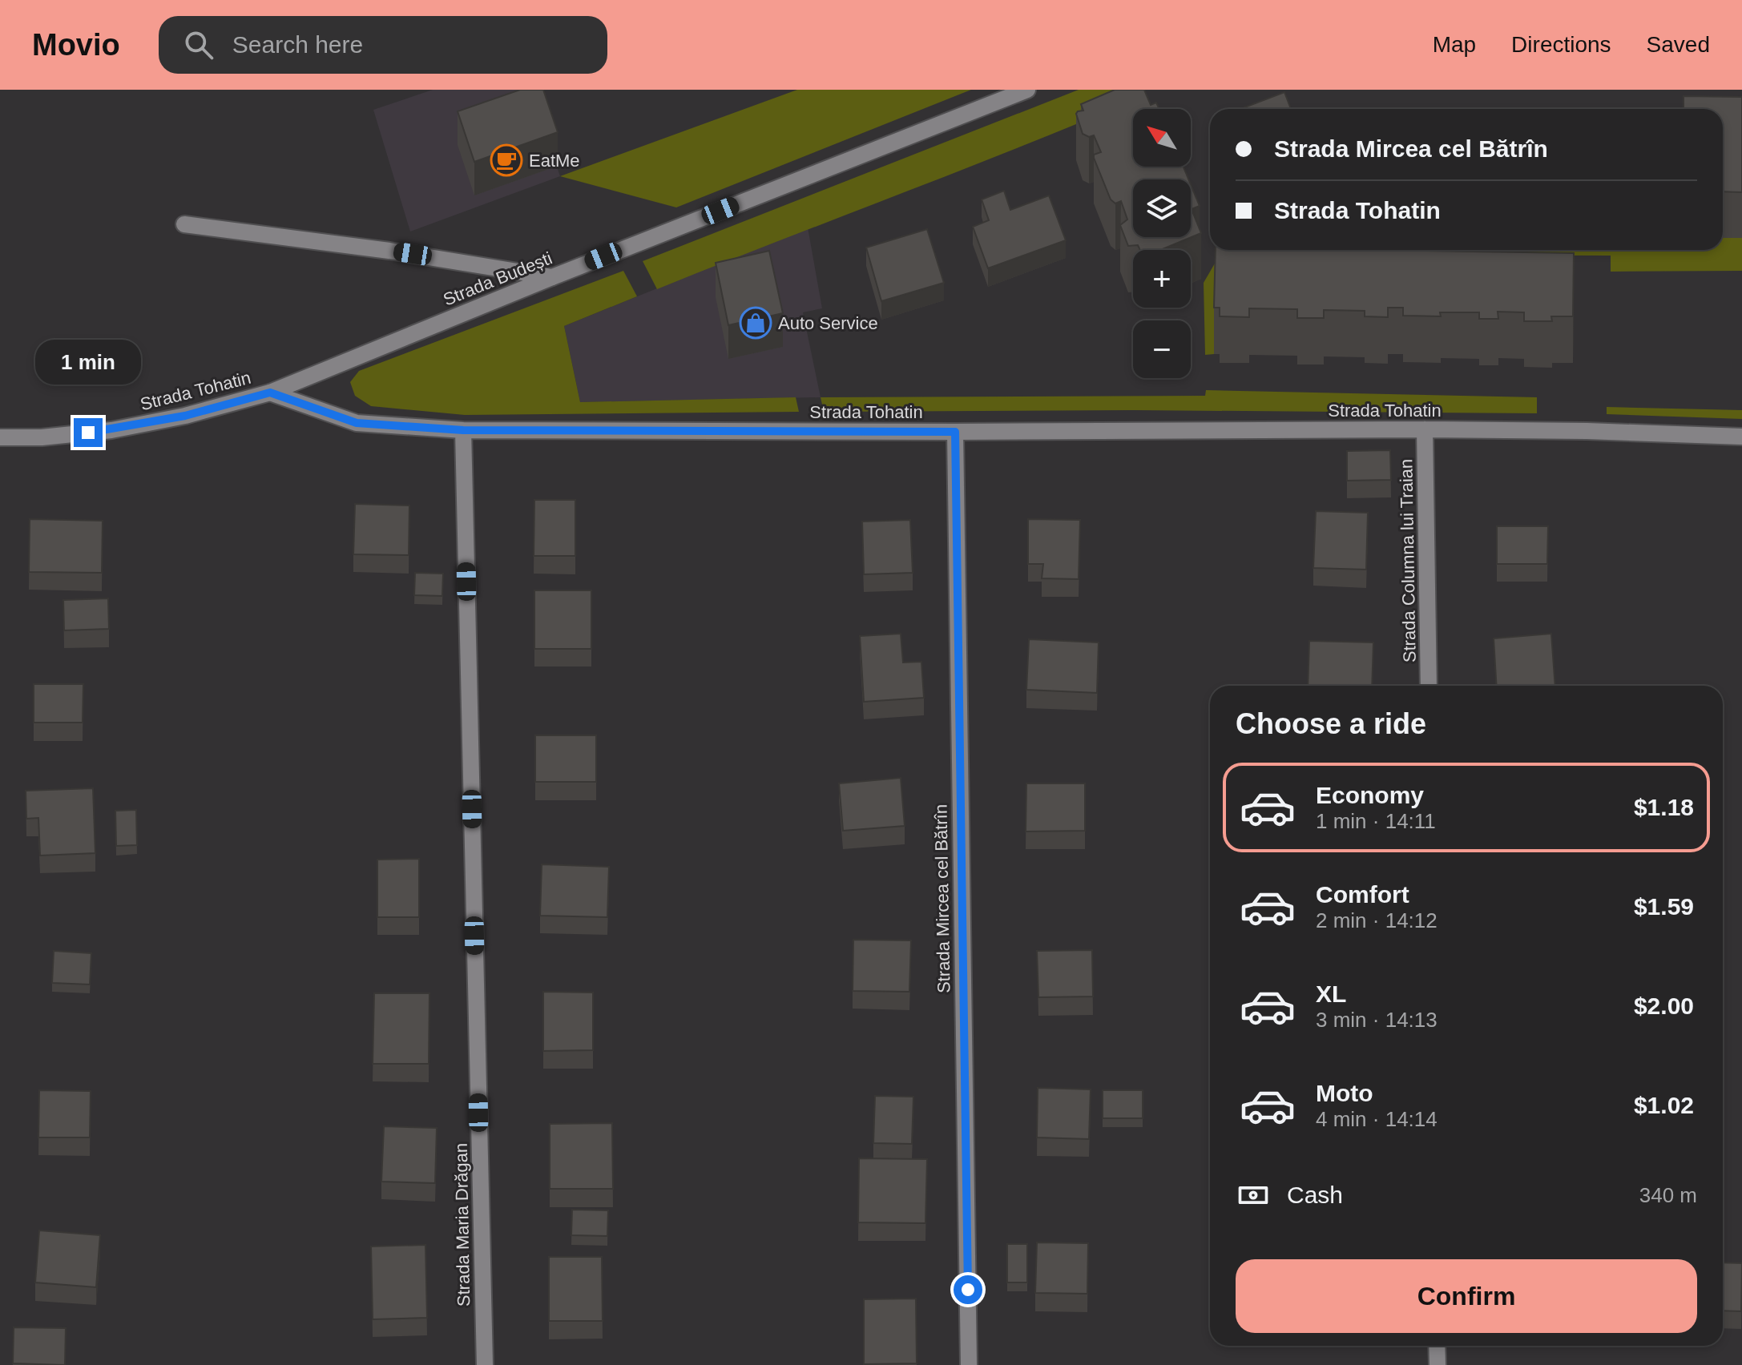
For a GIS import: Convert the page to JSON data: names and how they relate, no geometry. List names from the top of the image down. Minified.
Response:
{"streets":{"street":["Strada Budești","Strada Tohatin","Strada Columna lui Traian","Strada Mircea cel Bătrîn","Strada Maria Drăgan"]},"crossings":[["Strada Budești","Strada Tohatin"],["Strada Tohatin","Strada Columna lui Traian"],["Strada Tohatin","Strada Mircea cel Bătrîn"],["Strada Tohatin","Strada Maria Drăgan"]],"places":{"cafe":["EatMe"],"shop":["Auto Service"]},"north":"top left","page":{"header":"Movio","search":"Search here","nav":["Map","Directions","Saved"],"map_buttons":["+","−"],"banner":["Strada Mircea cel Bătrîn","Strada Tohatin"],"bubble":"1 min","heading":"Choose a ride","list":[{"name":"Economy","note":"1 min · 14:11","value":"$1.18"},{"name":"Comfort","note":"2 min · 14:12","value":"$1.59"},{"name":"XL","note":"3 min · 14:13","value":"$2.00"},{"name":"Moto","note":"4 min · 14:14","value":"$1.02"}],"pay":["Cash","340 m"],"buttons":"Confirm"}}
